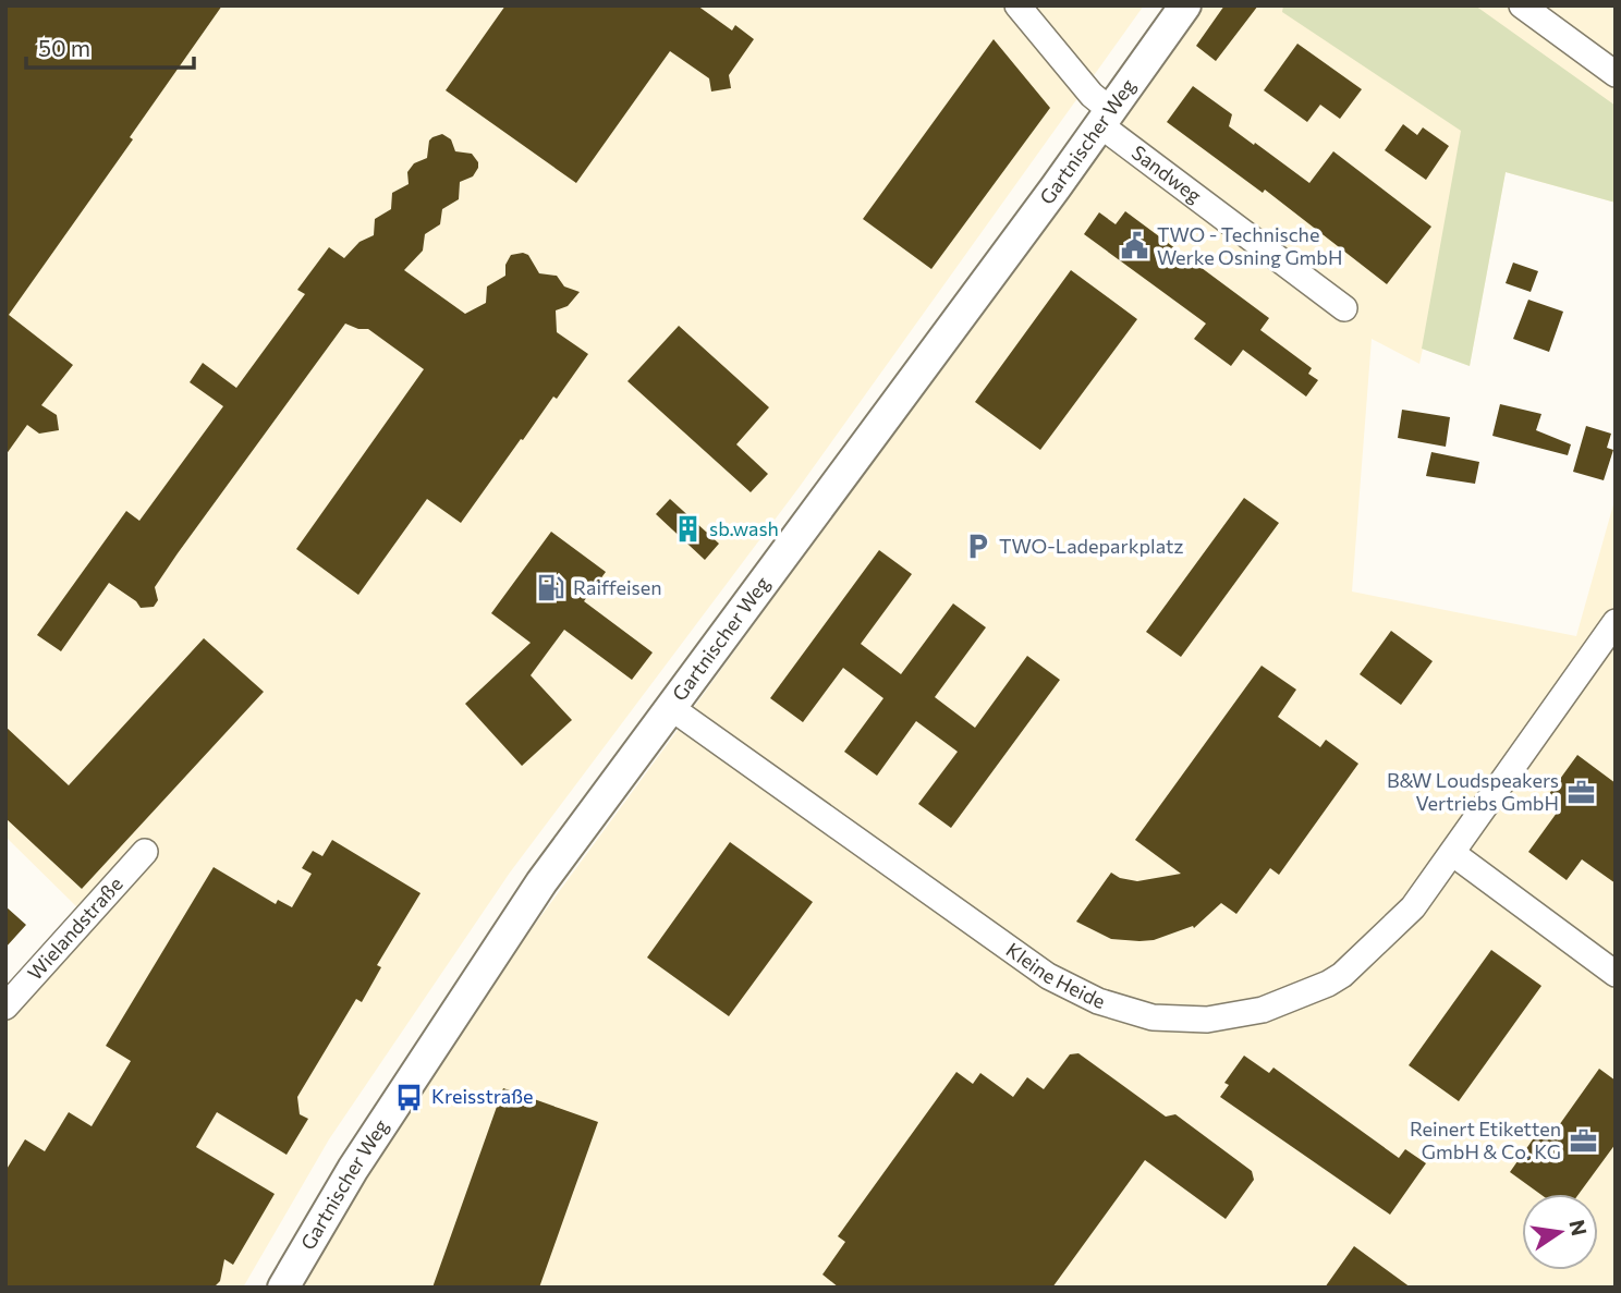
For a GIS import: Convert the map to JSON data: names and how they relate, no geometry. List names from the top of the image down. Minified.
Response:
{"streets":{"street":["Gartnischer Weg","Sandweg","Wielandstraße","Kleine Heide"]},"crossings":[["Gartnischer Weg","Sandweg"],["Gartnischer Weg","Kleine Heide"]],"places":{"public building":["TWO - Technische Werke Osning GmbH"],"building":["sb.wash"],"parking":["TWO-Ladeparkplatz"],"fuel station":["Raiffeisen"],"office":["B&W Loudspeakers Vertriebs GmbH","Reinert Etiketten GmbH & Co. KG"],"bus stop":["Kreisstraße"]},"scale_bar":"50 m","north":"right"}
